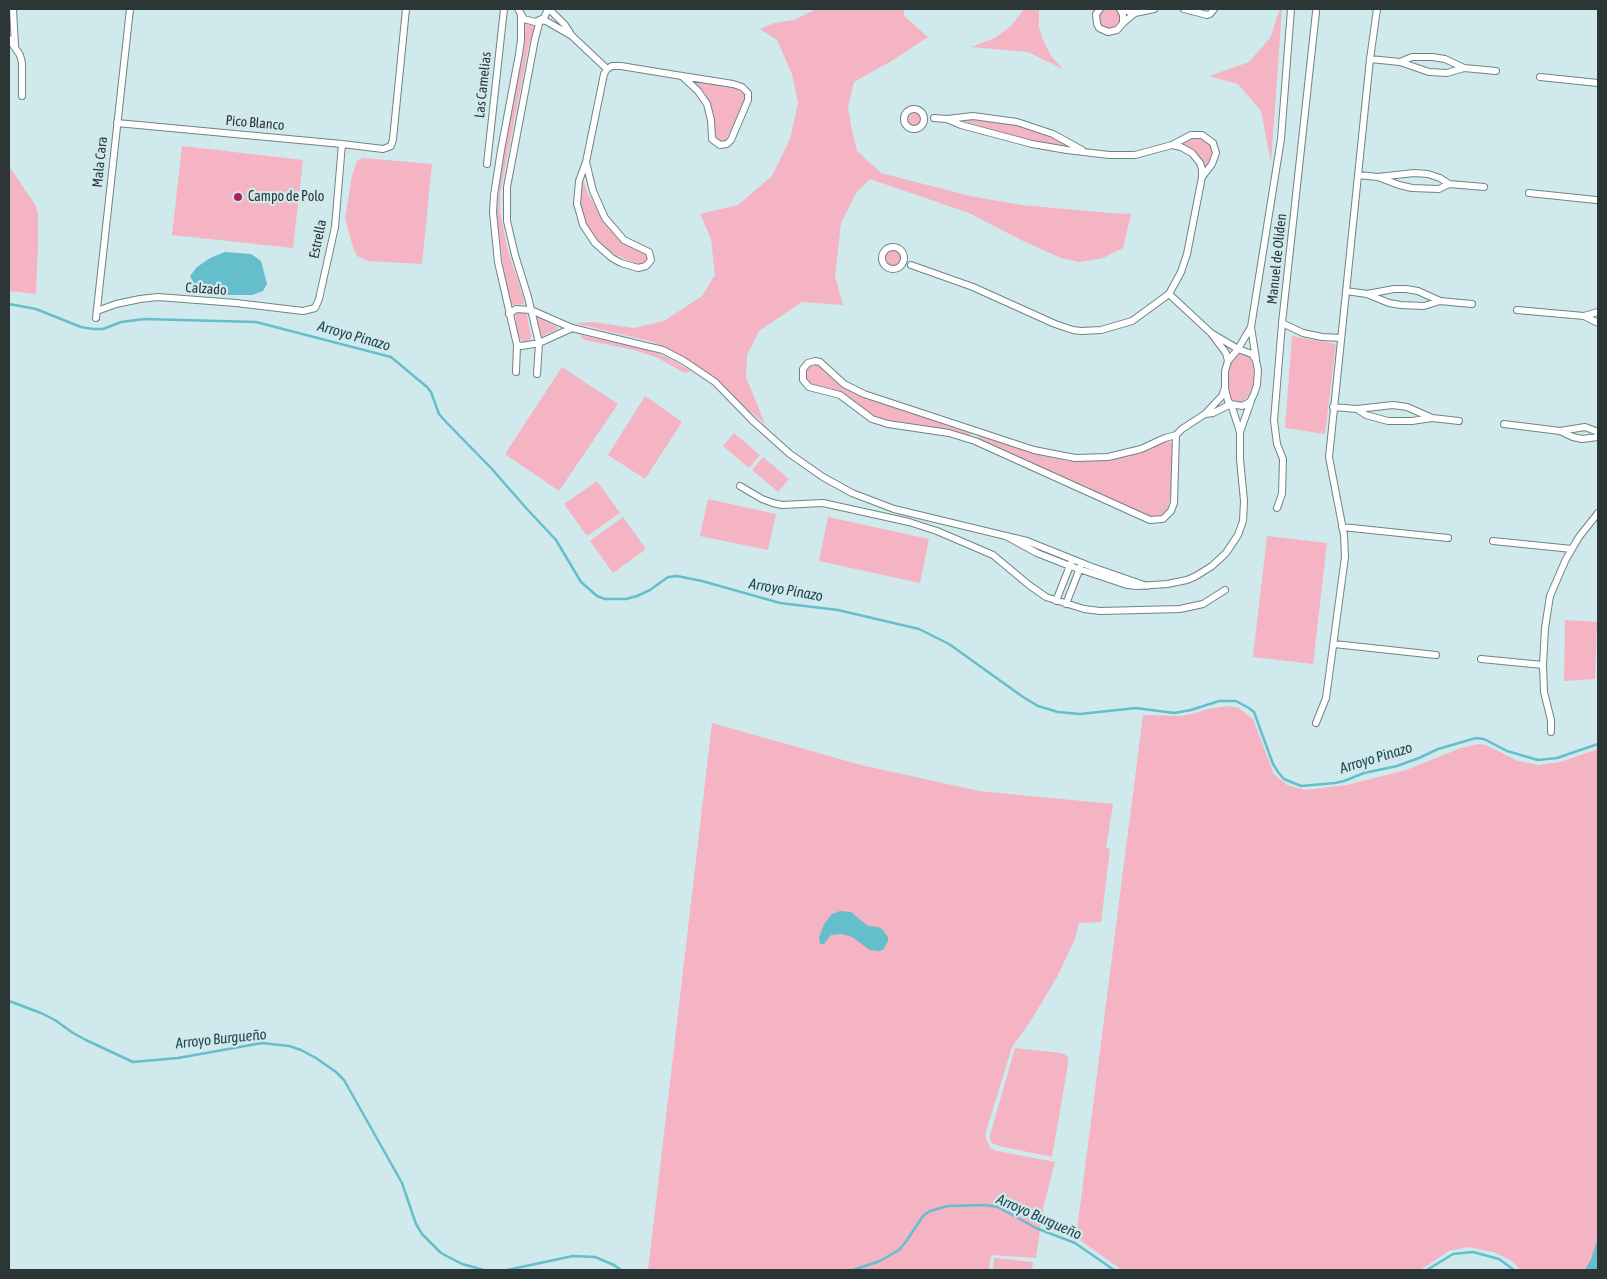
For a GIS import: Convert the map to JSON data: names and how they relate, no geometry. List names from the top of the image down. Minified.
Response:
{"streets":{"street":["Las Camelias","Pico Blanco","Mala Cara","Estrella","Manuel de Oliden","Calzado"]},"crossings":[["Pico Blanco","Mala Cara"],["Pico Blanco","Estrella"],["Mala Cara","Calzado"],["Estrella","Calzado"]],"water":["Arroyo Pinazo","Arroyo Burgueño"],"places":["Campo de Polo"]}
